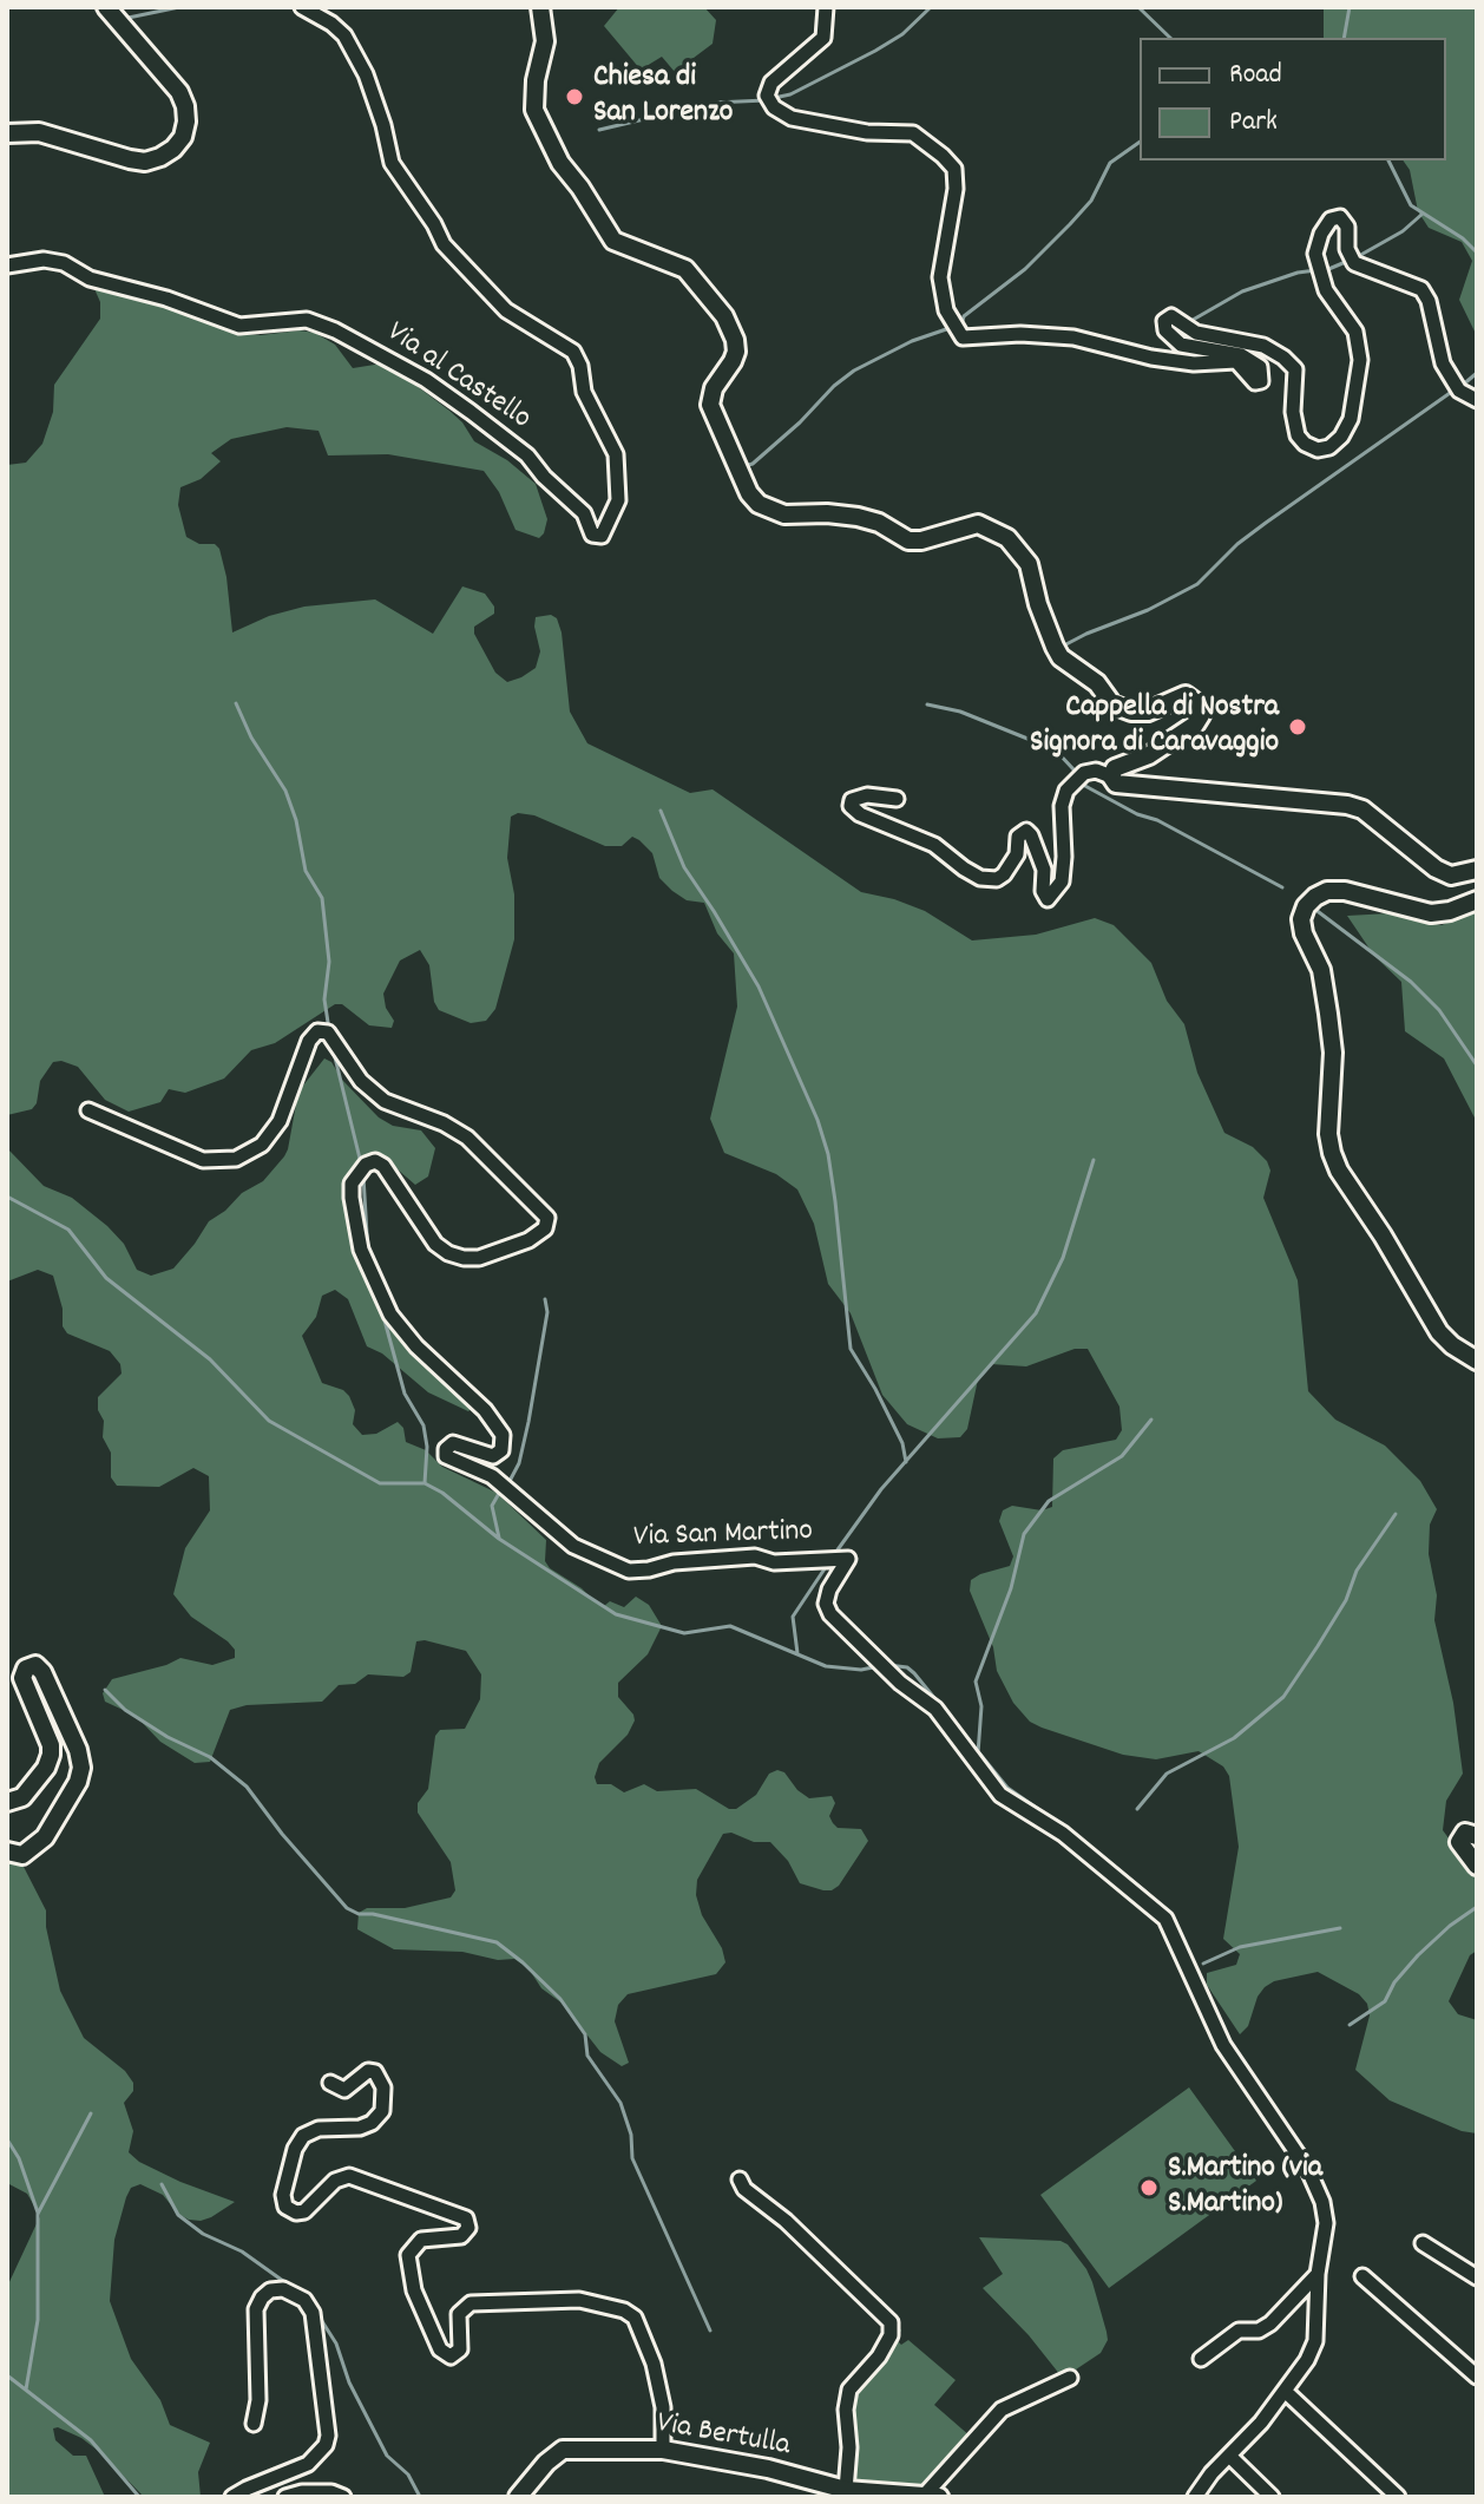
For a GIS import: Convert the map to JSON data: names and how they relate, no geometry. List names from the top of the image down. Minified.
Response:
{"streets":{"street":["Via al Castello","Via San Martino","Via Bertulla"]},"places":["Chiesa di San Lorenzo","Cappella di Nostra Signora di Caravaggio","S.Martino (via S.Martino)"],"legend":["Road","Park"]}
